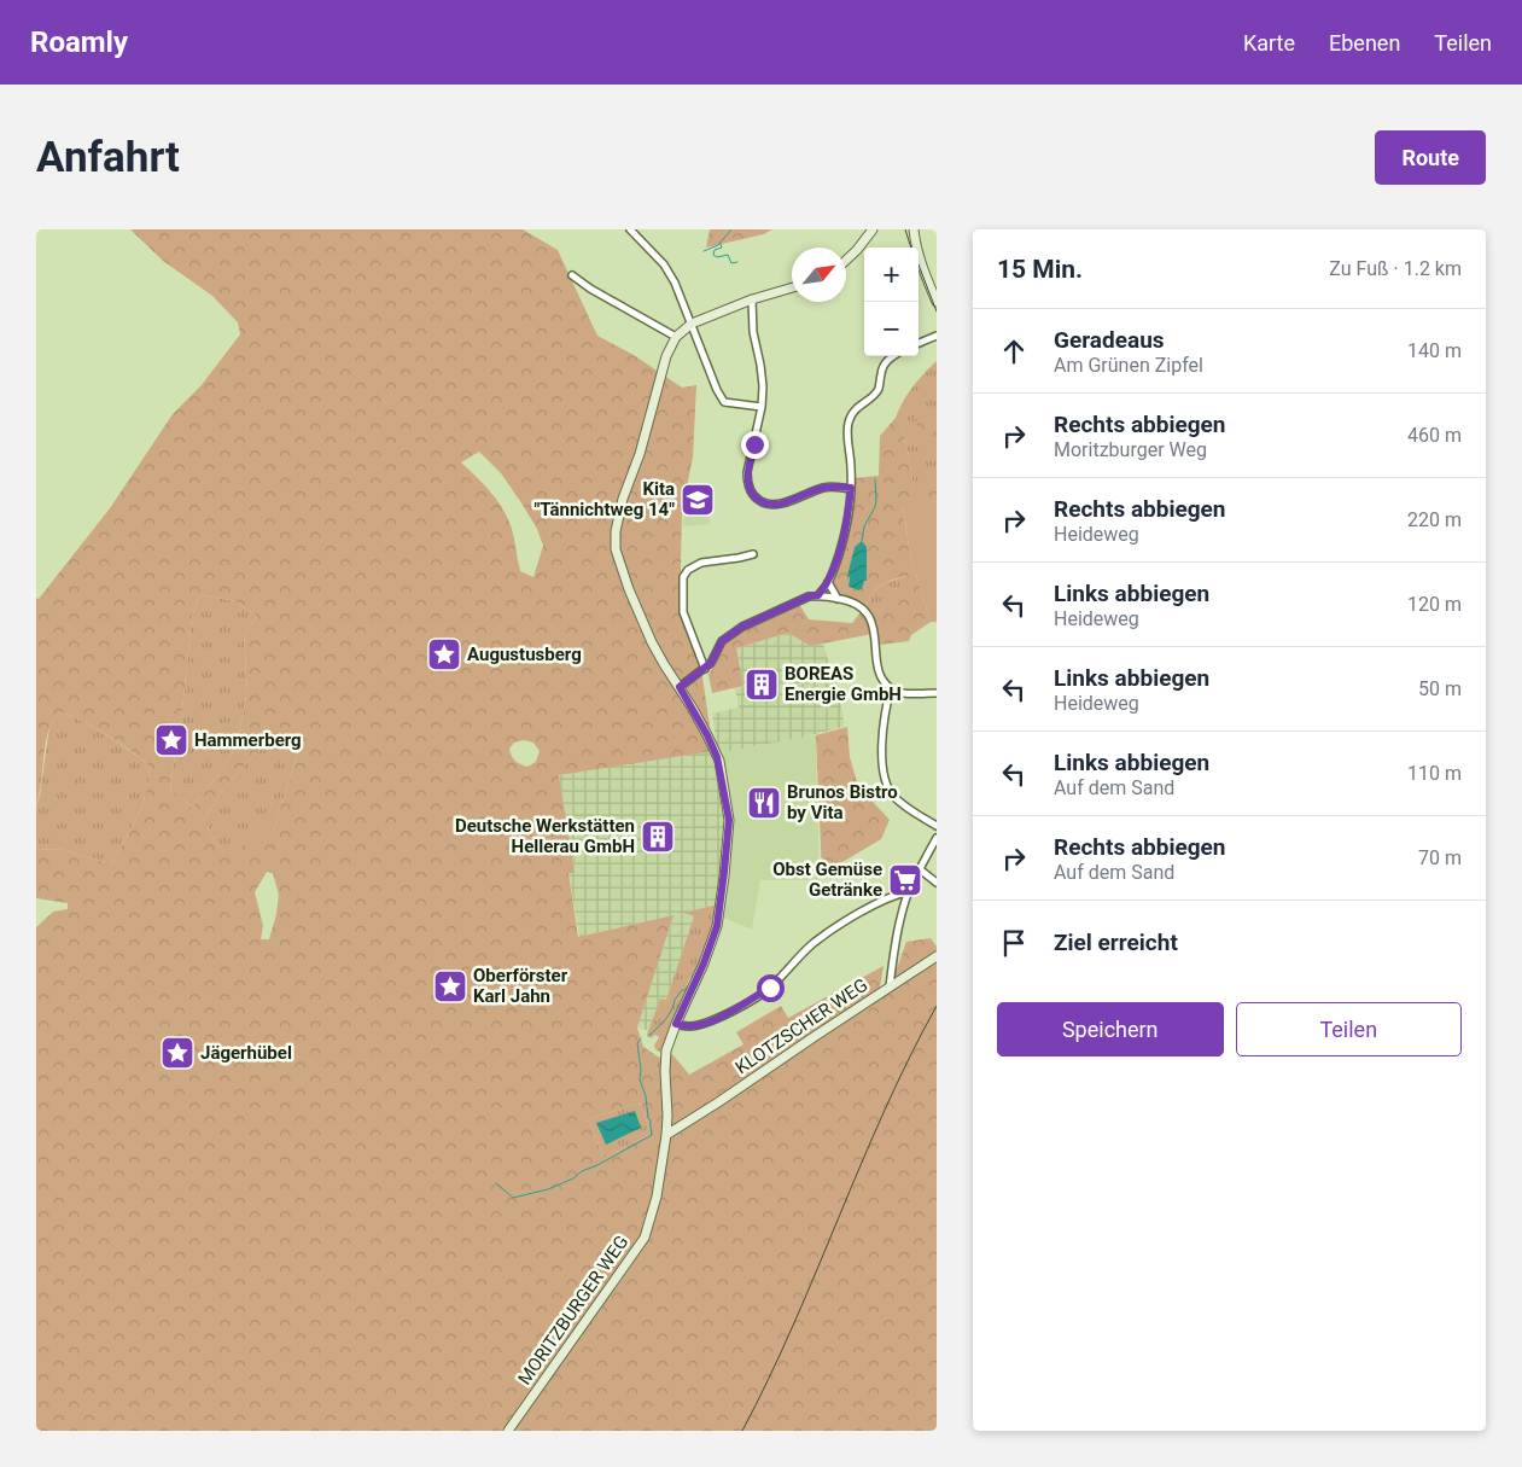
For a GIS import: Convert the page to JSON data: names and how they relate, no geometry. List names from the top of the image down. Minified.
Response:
{"streets":{"street":["KLOTZSCHER WEG","MORITZBURGER WEG"]},"crossings":[["KLOTZSCHER WEG","MORITZBURGER WEG"]],"places":{"school or university":["Kita \"Tännichtweg 14\""],"place":["Augustusberg","Hammerberg","Oberförster Karl Jahn","Jägerhübel"],"building":["BOREAS Energie GmbH","Deutsche Werkstätten Hellerau GmbH"],"restaurant":["Brunos Bistro by Vita"],"supermarket":["Obst Gemüse Getränke"]},"north":"top right","page":{"header":"Roamly","nav":["Karte","Ebenen","Teilen"],"buttons":["Route",["Speichern","Teilen"]],"title":"Anfahrt","heading":["15 Min.","Zu Fuß · 1.2 km"],"map_buttons":["+","−"],"list":[["Geradeaus","Am Grünen Zipfel","140 m"],["Rechts abbiegen","Moritzburger Weg","460 m"],["Rechts abbiegen","Heideweg","220 m"],["Links abbiegen","Heideweg","120 m"],["Links abbiegen","Heideweg","50 m"],["Links abbiegen","Auf dem Sand","110 m"],["Rechts abbiegen","Auf dem Sand","70 m"],"Ziel erreicht"]}}
